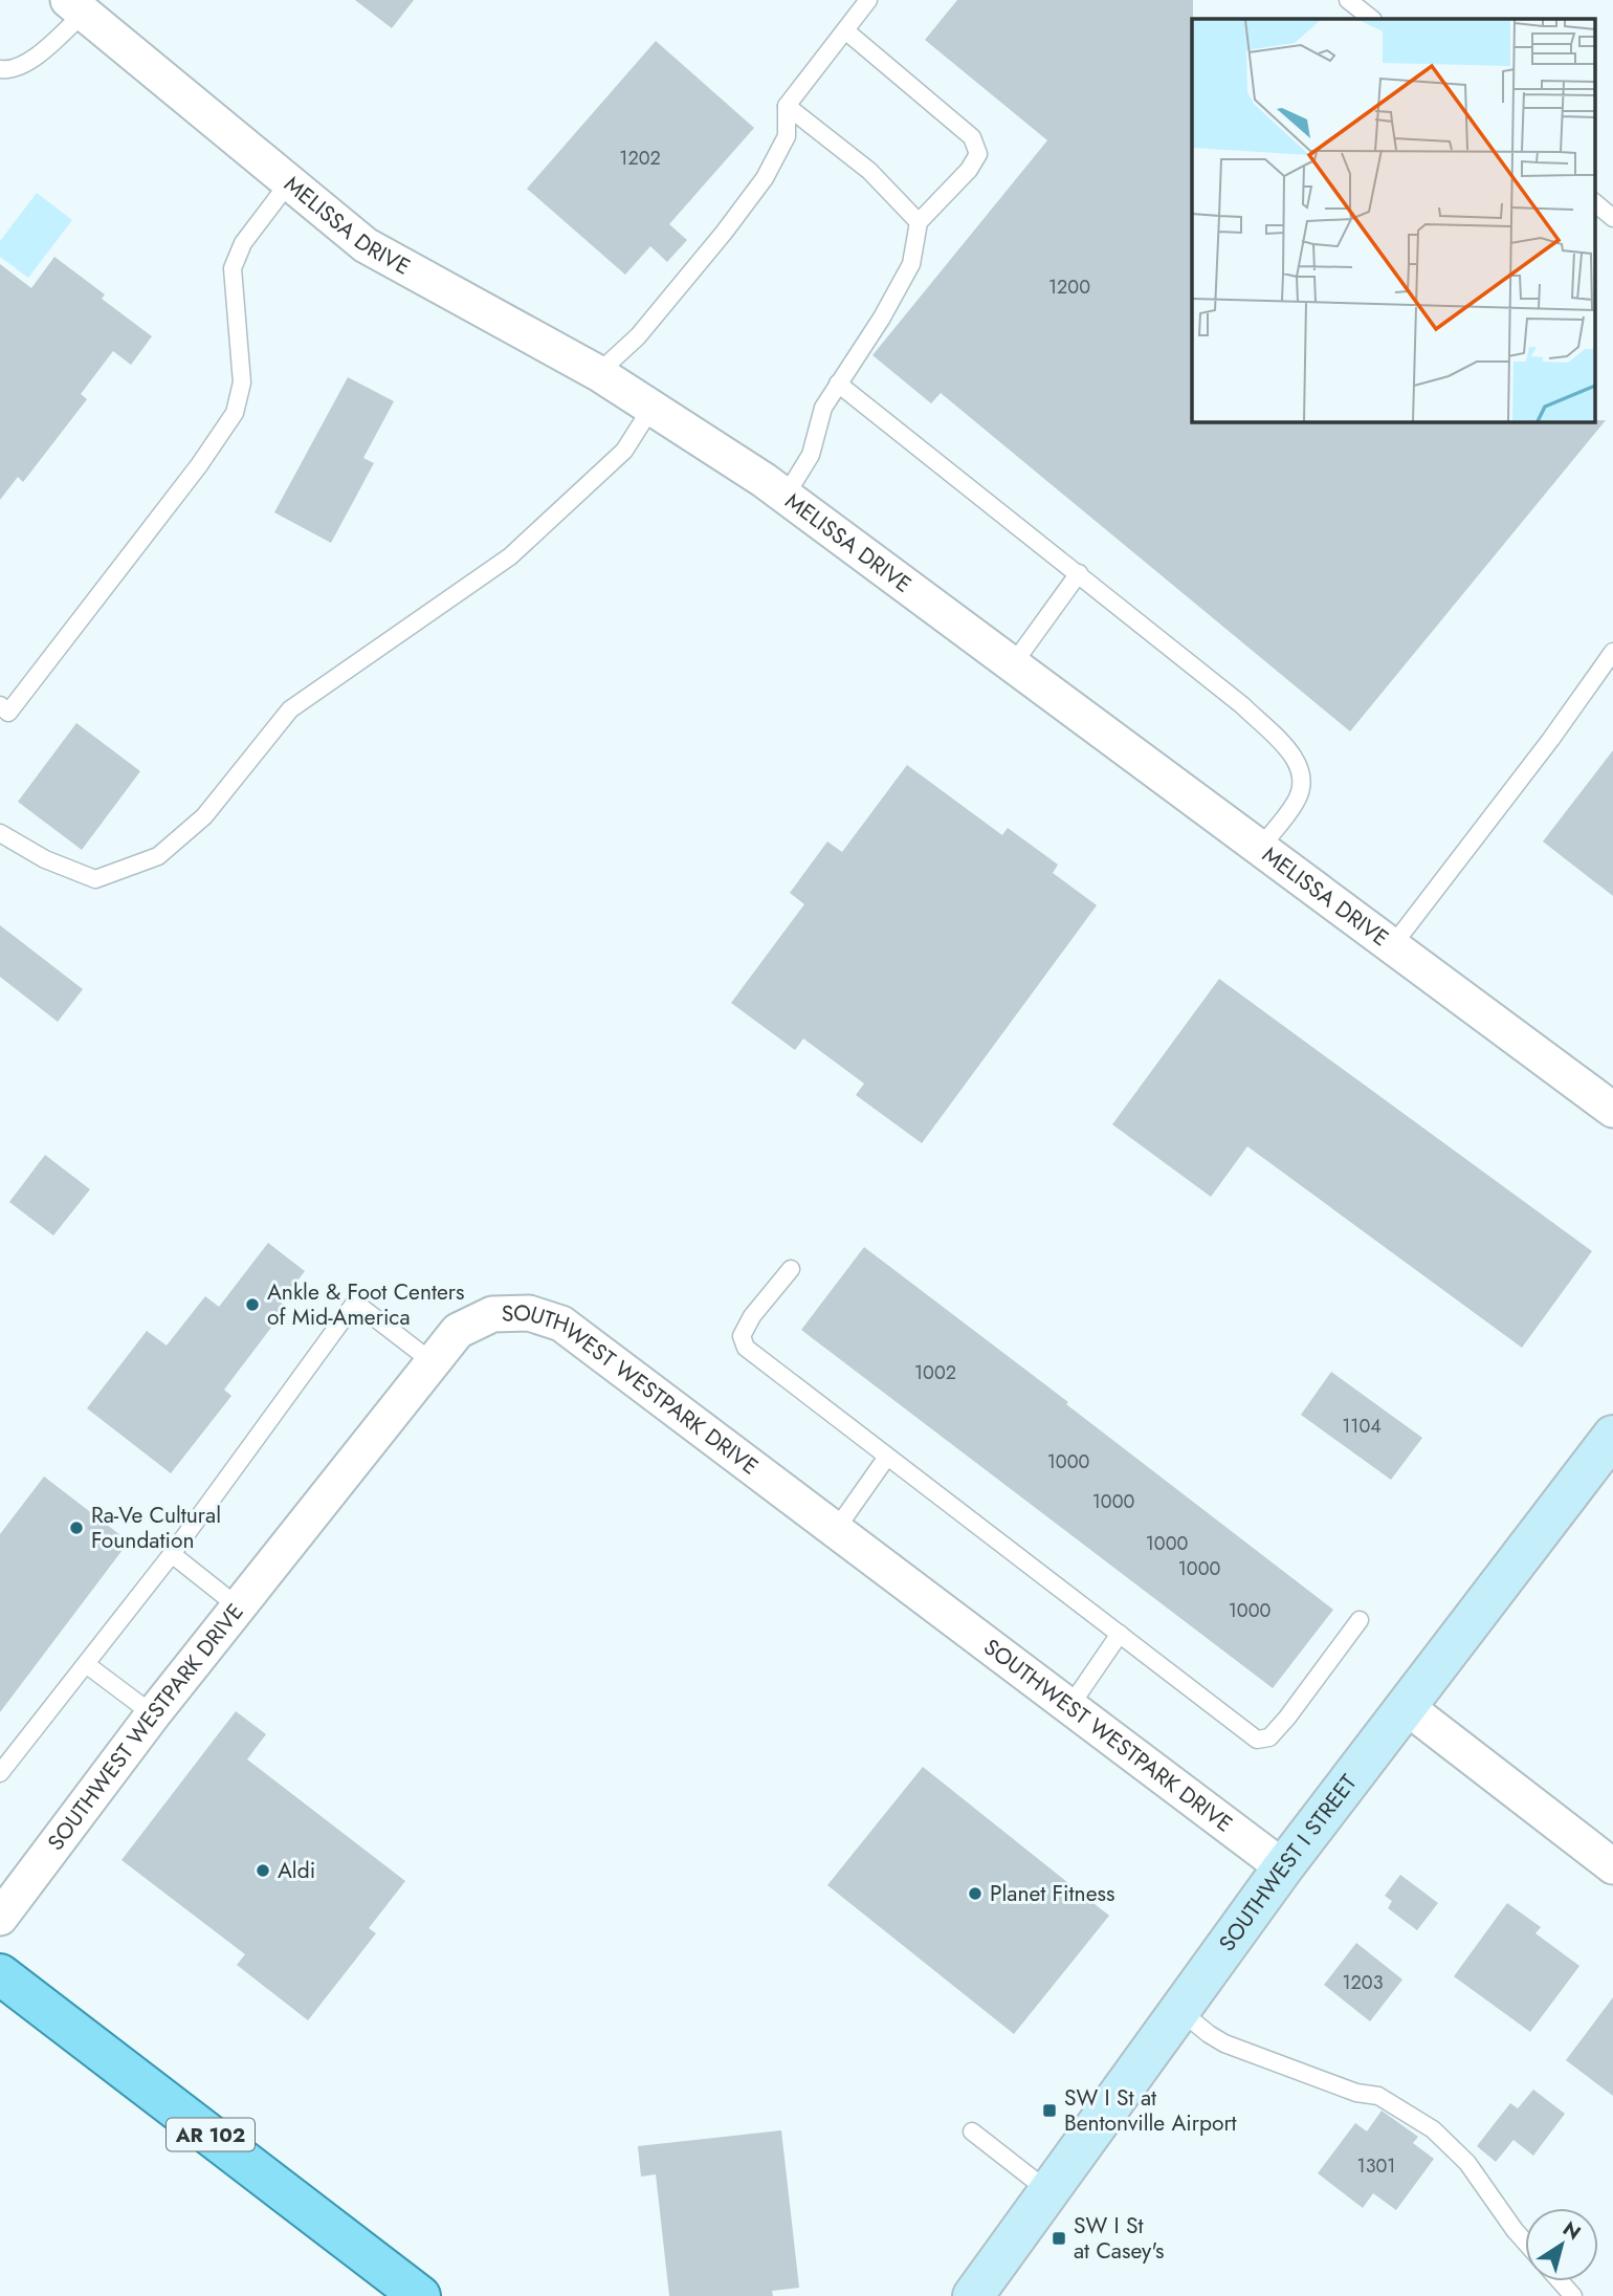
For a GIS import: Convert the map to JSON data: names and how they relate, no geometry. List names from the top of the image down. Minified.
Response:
{"streets":{"main road":["SOUTHWEST I STREET","AR 102"],"street":["MELISSA DRIVE","SOUTHWEST WESTPARK DRIVE"]},"crossings":[["SOUTHWEST WESTPARK DRIVE","SOUTHWEST I STREET"]],"places":{"other":["Ankle & Foot Centers of Mid-America","Ra-Ve Cultural Foundation","Aldi","Planet Fitness"],"transit":["SW I St at Bentonville Airport","SW I St at Casey's"]},"house_numbers":["1202","1200","1002","1104","1000","1000","1000","1000","1000","1203","1301"],"north":"top right"}
